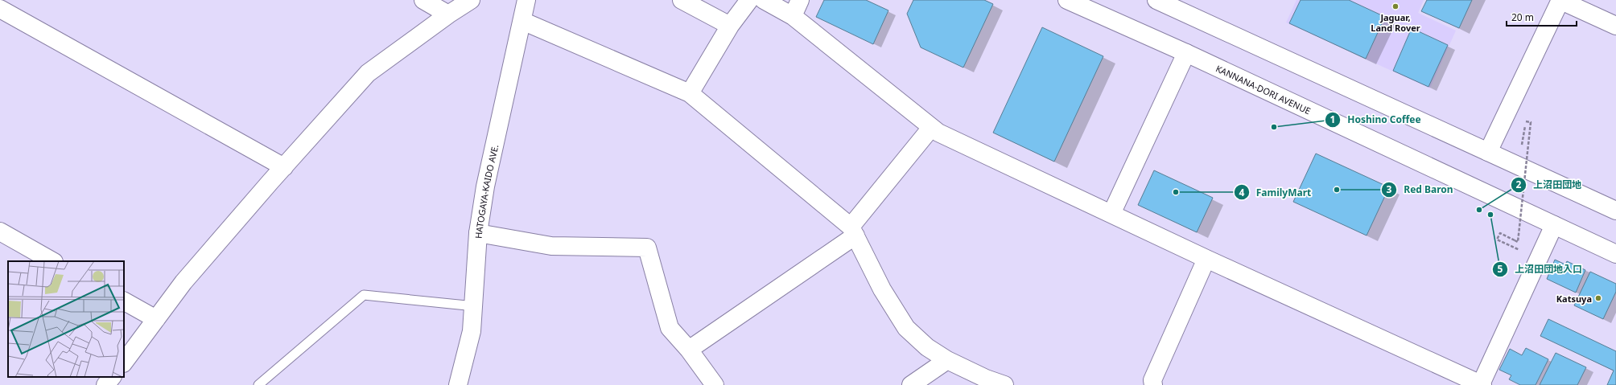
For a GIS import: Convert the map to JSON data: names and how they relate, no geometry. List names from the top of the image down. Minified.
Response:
{"streets":{"street":["KANNANA-DORI AVENUE","HATOGAYA-KAIDO AVE."]},"places":["Jaguar, Land Rover","Hoshino Coffee","Red Baron","FamilyMart","上沼田団地","上沼田団地入口","Katsuya"],"scale_bar":"20 m"}
